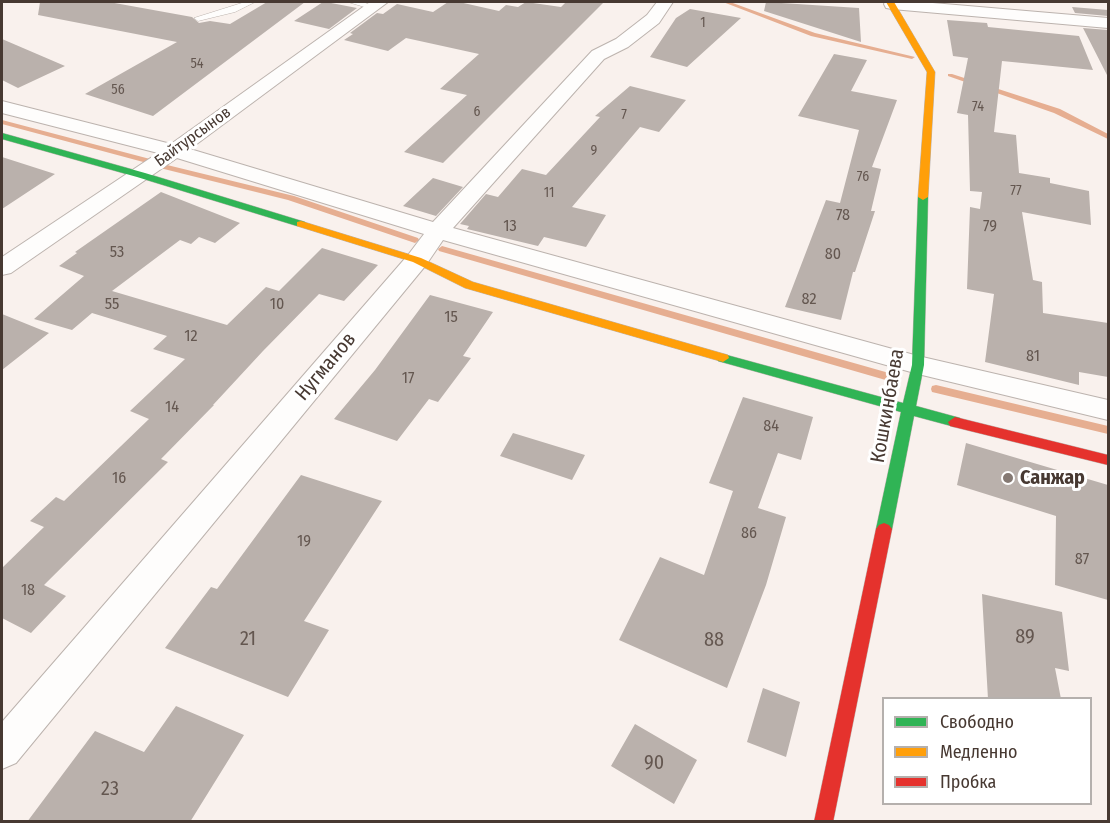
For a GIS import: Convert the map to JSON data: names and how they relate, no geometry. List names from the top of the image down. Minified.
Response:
{"streets":{"street":["Байтурсынов","Нугманов","Кошкинбаева"]},"places":["Санжар"],"house_numbers":["1","54","56","74","6","7","9","76","77","11","78","13","79","53","80","82","55","10","15","12","81","17","14","84","16","86","19","87","18","89","21","88","90","23"],"legend":["Свободно","Медленно","Пробка"]}
